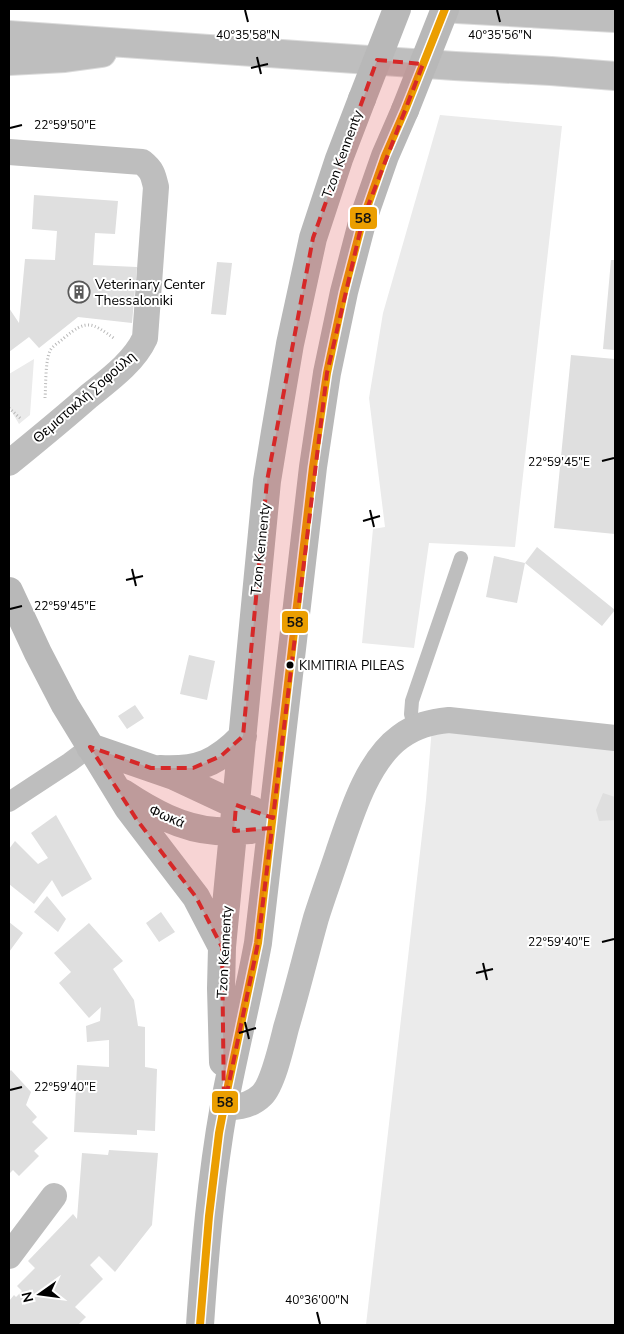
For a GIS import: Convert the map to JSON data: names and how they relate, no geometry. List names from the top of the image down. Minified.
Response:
{"streets":{"main road":["Tzon Kennenty","Φωκά"],"street":["Θεμιστοκλή Σοφούλη"]},"crossings":[["Tzon Kennenty","Φωκά"]],"places":{"building":["Veterinary Center Thessaloniki"],"other":["KIMITIRIA PILEAS"]},"lines":["transit line 58"],"north":"left","coordinates":["40°35'58\"N","40°35'56\"N","22°59'50\"E","22°59'45\"E","22°59'40\"E","40°36'00\"N"]}
